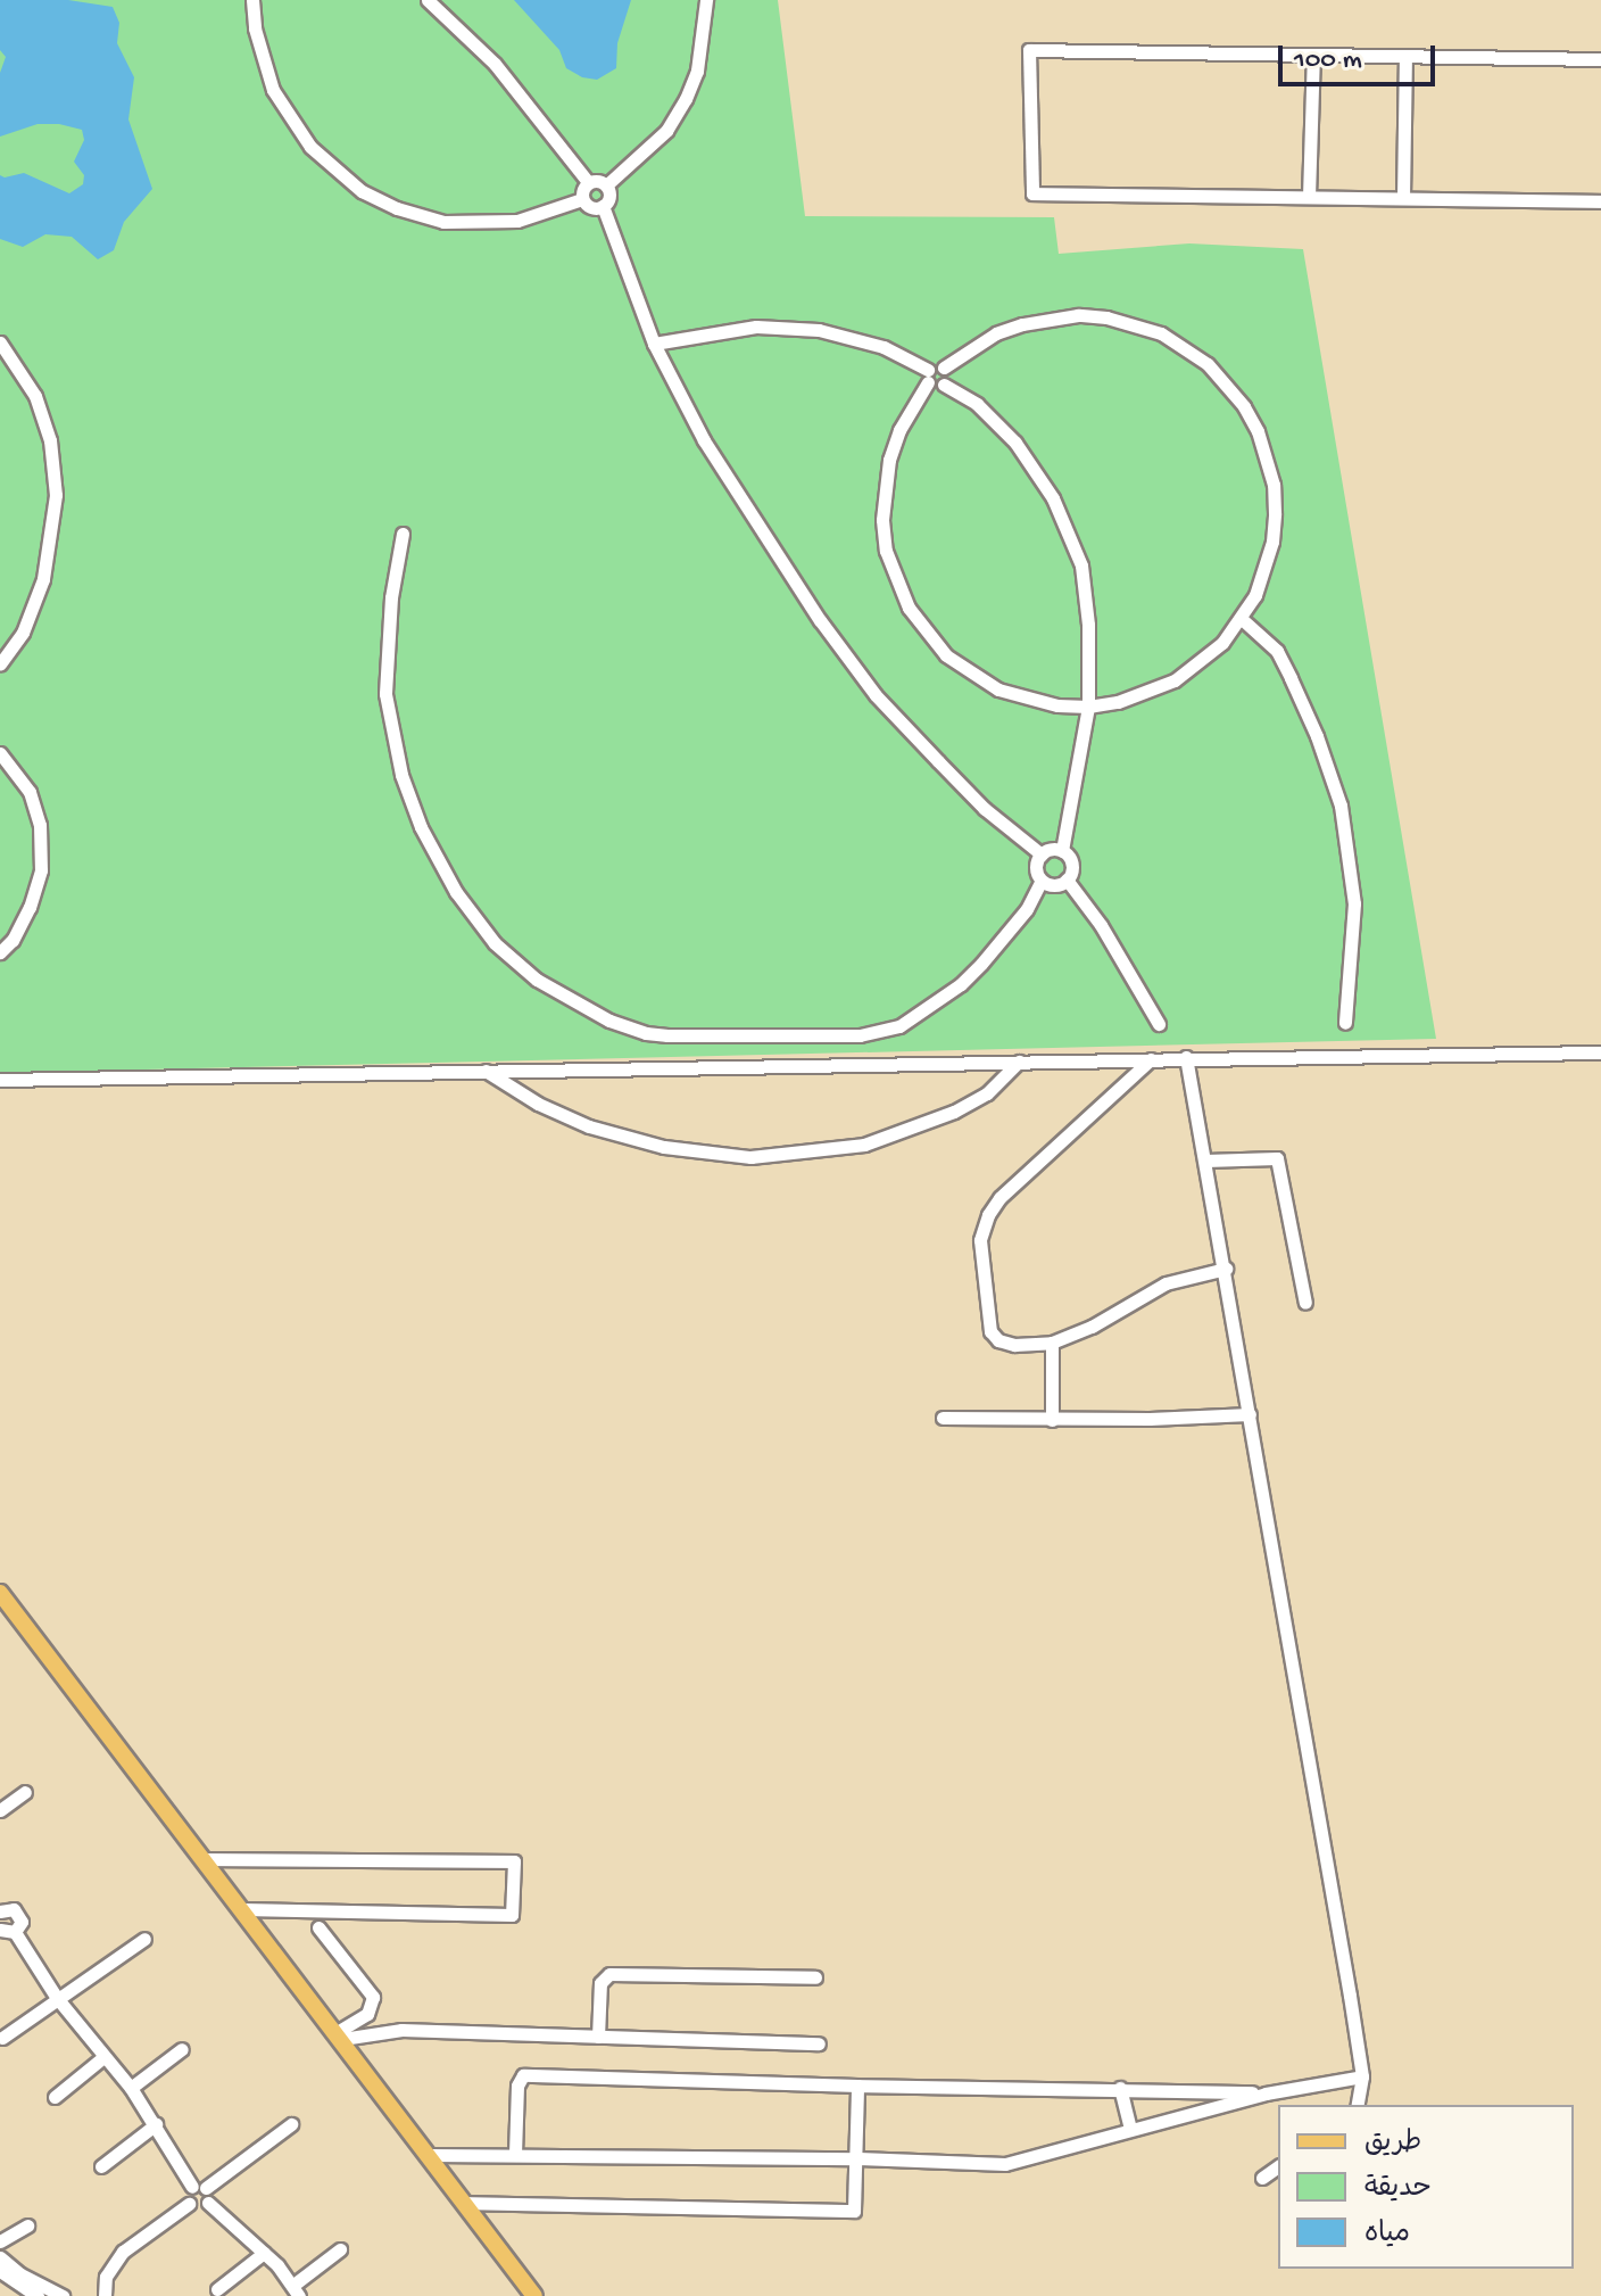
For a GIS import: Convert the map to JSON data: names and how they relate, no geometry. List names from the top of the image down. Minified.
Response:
{"legend":["طريق","حديقة","مياه"],"scale_bar":"100 m"}
